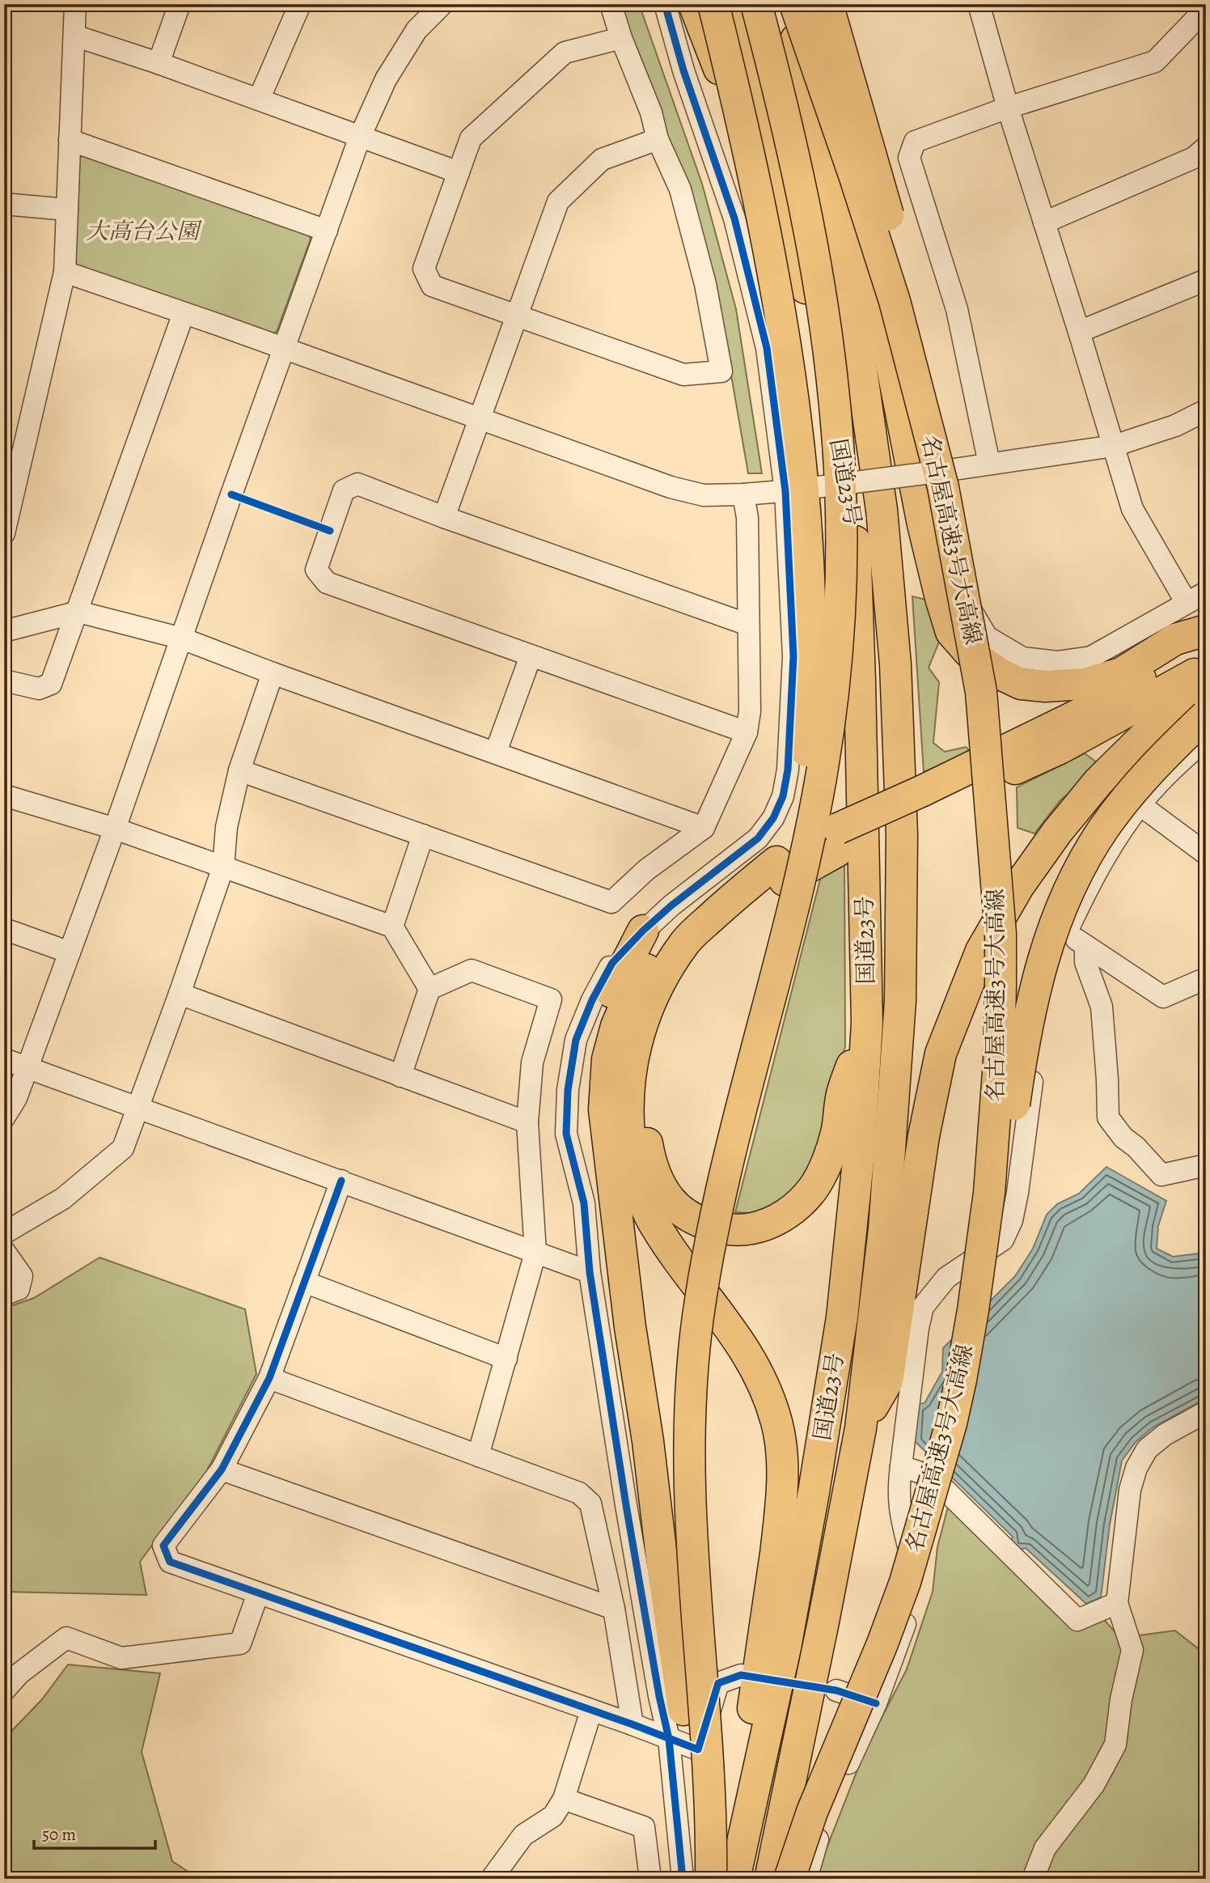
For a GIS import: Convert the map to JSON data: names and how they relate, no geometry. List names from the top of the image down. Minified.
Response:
{"streets":{"highway":["国道23号","名古屋高速3号大高線"]},"parks":["大高台公園"],"scale_bar":"50 m"}
